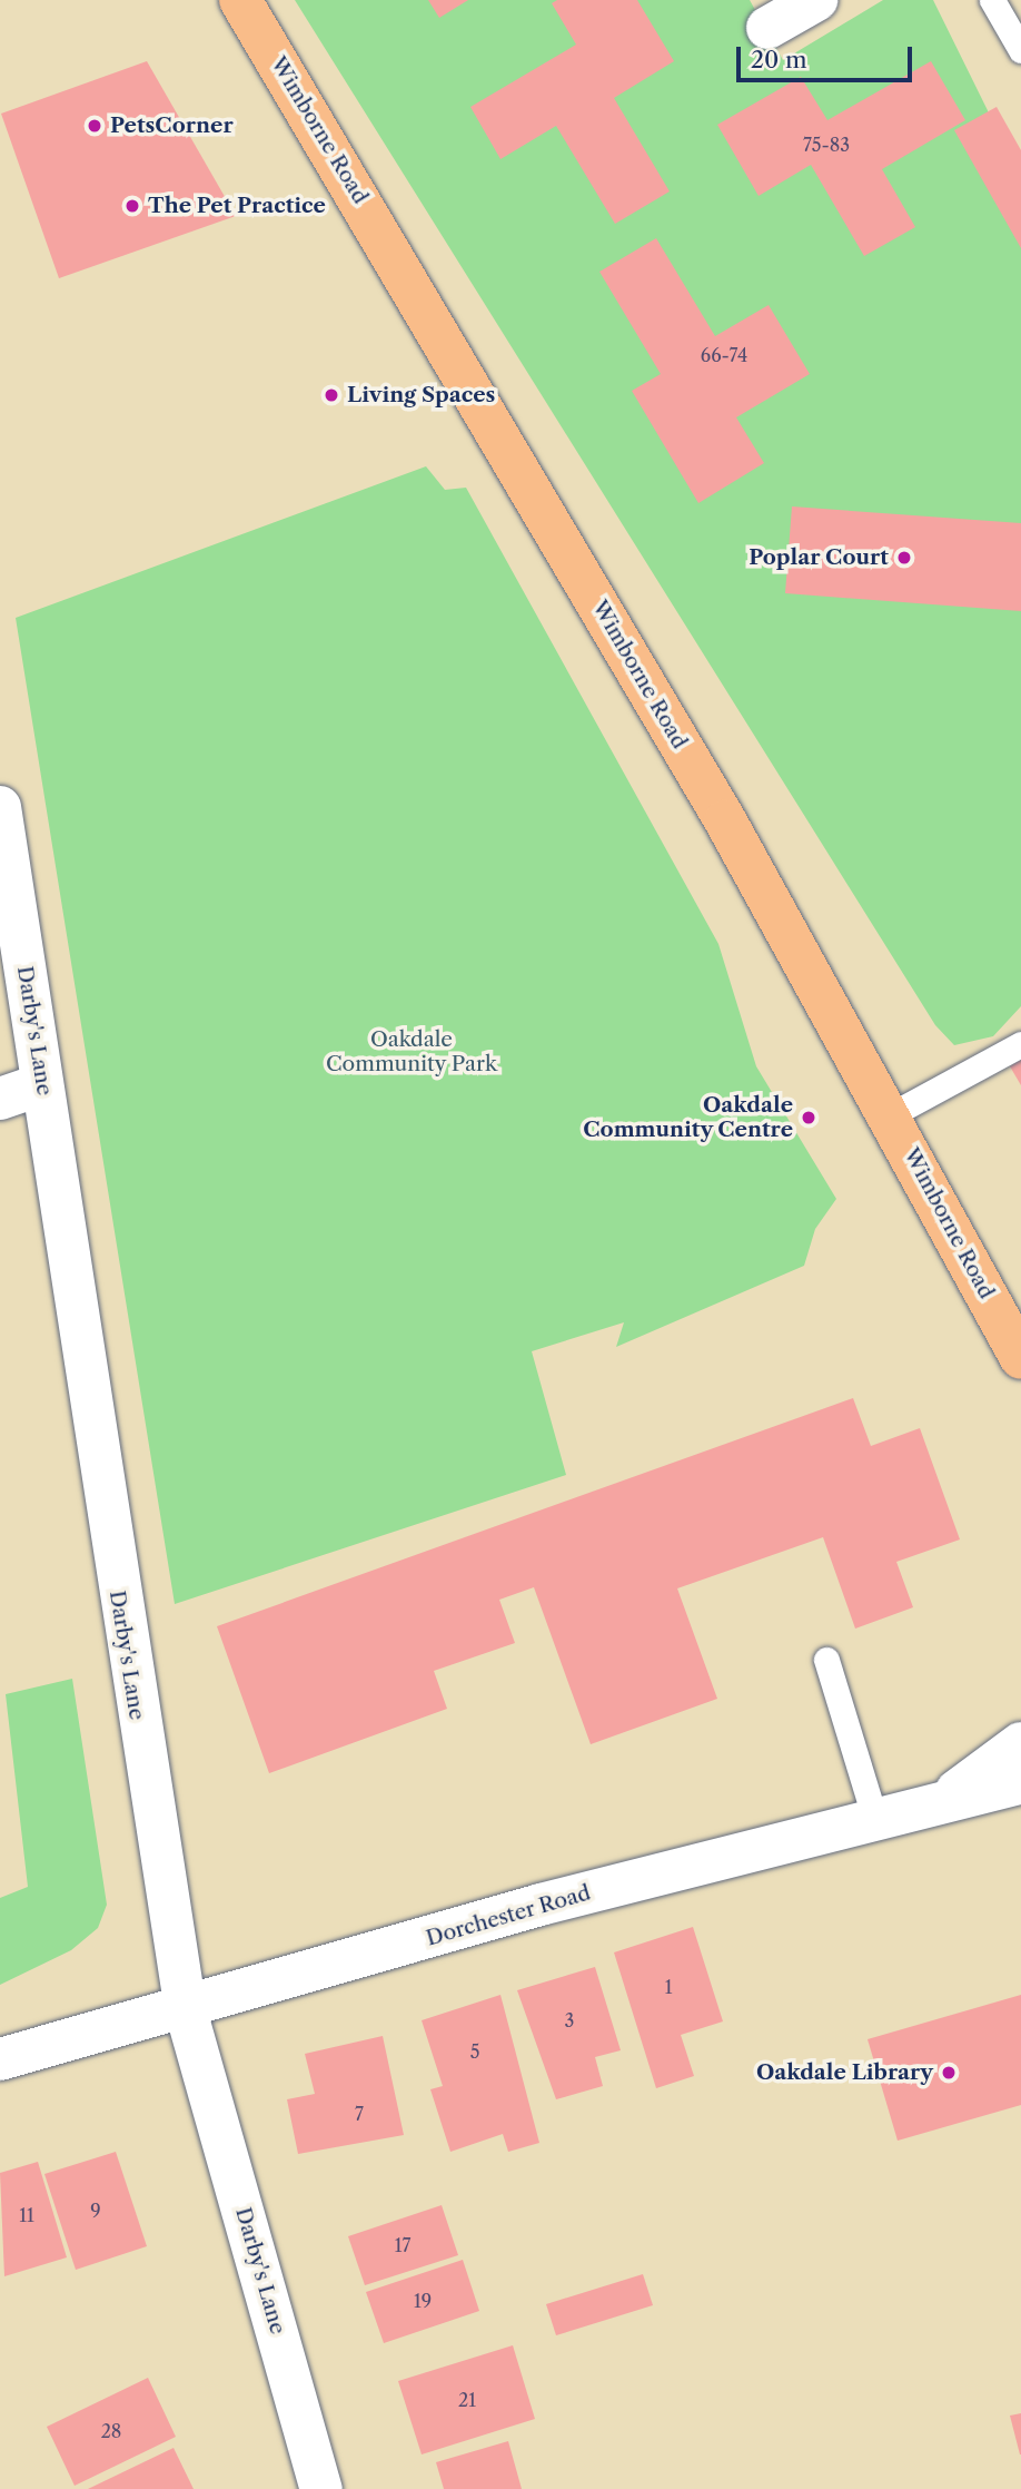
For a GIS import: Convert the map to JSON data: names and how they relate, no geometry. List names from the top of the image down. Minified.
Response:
{"streets":{"highway":["Wimborne Road"],"street":["Darby's Lane","Dorchester Road"]},"crossings":[["Darby's Lane","Dorchester Road"]],"parks":["Oakdale Community Park"],"places":["PetsCorner","The Pet Practice","Living Spaces","Poplar Court","Oakdale Community Centre","Oakdale Library"],"house_numbers":["75-83","66-74","1","3","5","7","9","11","17","19","21","28"],"scale_bar":"20 m"}
